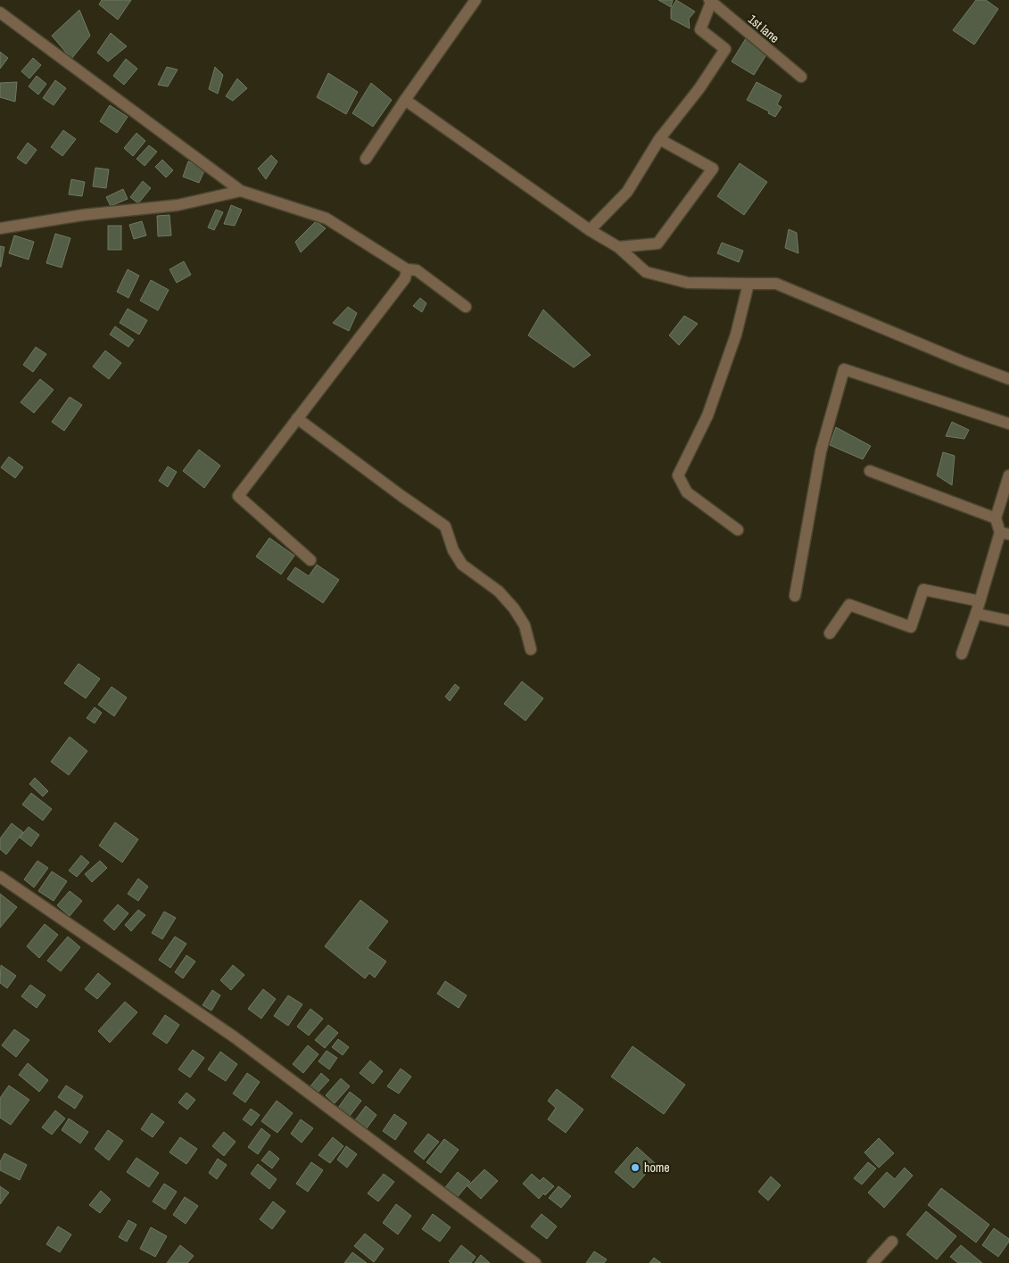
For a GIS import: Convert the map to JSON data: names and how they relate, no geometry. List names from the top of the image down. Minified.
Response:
{"streets":{"street":["1st lane"]},"places":["home"]}
